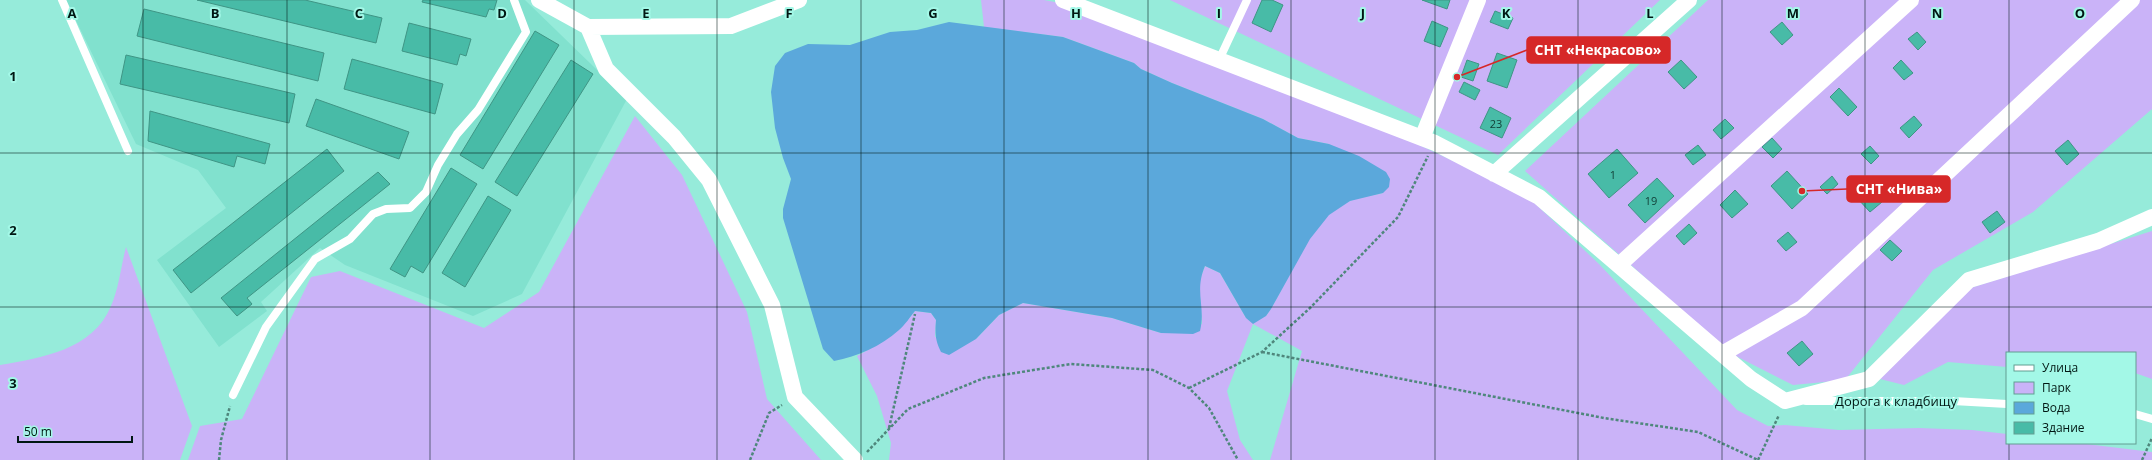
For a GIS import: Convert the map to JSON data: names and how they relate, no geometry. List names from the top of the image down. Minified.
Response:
{"streets":{"lane":["Дорога к кладбищу"]},"places":["СНТ «Некрасово»","СНТ «Нива»"],"house_numbers":["23","1","19"],"legend":["Улица","Парк","Вода","Здание"],"scale_bar":"50 m","grid":{"columns":["A","B","C","D","E","F","G","H","I","J","K","L","M","N","O"],"rows":["1","2","3"]}}
